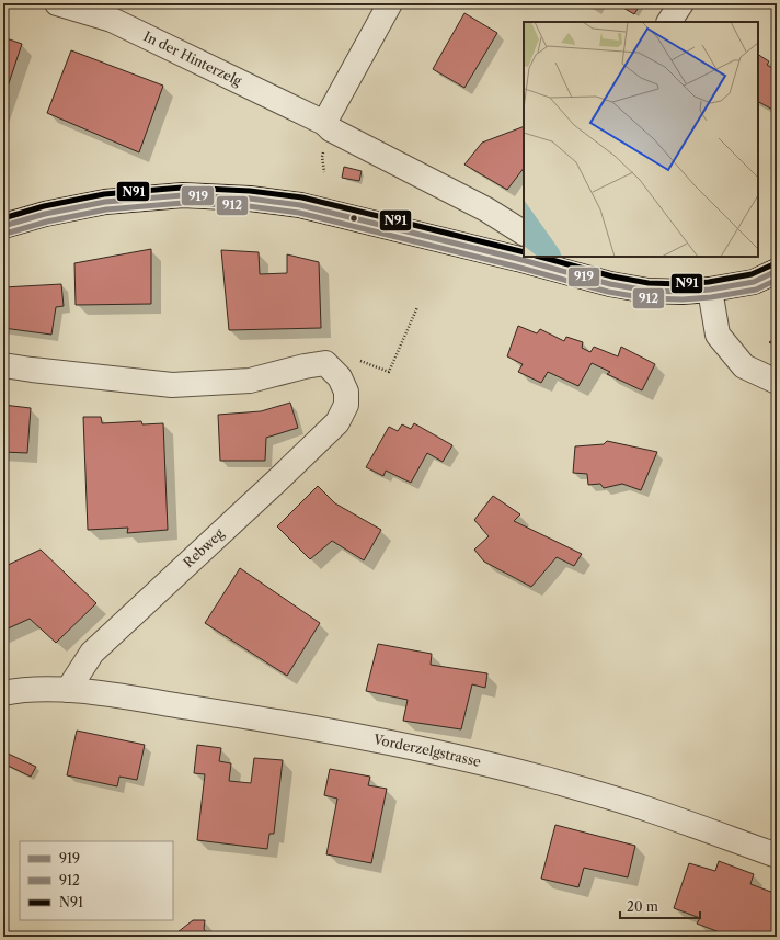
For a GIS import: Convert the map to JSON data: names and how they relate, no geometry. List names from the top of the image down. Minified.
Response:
{"streets":{"street":["In der Hinterzelg","Rebweg","Vorderzelgstrasse"]},"crossings":[["Rebweg","Vorderzelgstrasse"]],"lines":["transit line N91","transit line 919","transit line 912"],"legend":["919","912","N91"],"scale_bar":"20 m"}
